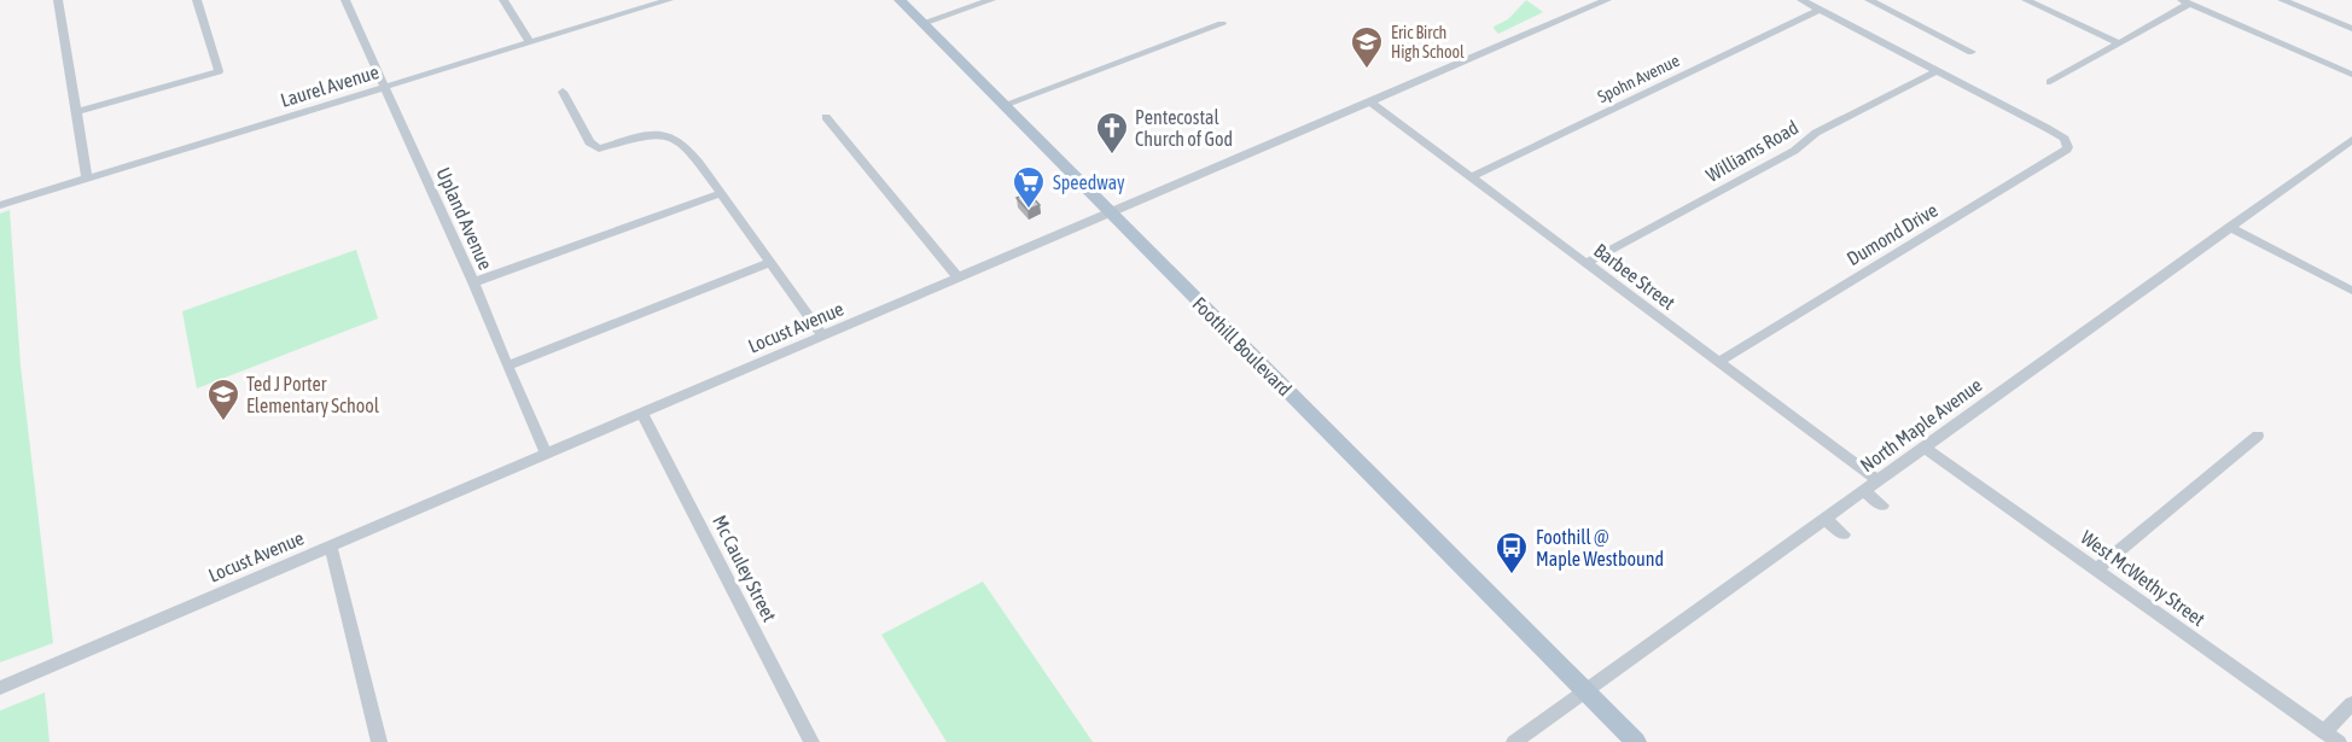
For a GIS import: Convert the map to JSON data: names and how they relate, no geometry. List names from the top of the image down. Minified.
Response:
{"streets":{"main road":["Foothill Boulevard"],"street":["Spohn Avenue","Laurel Avenue","Williams Road","Upland Avenue","Dumond Drive","Barbee Street","Locust Avenue","North Maple Avenue","Mc Cauley Street","West McWethy Street"]},"crossings":[["Spohn Avenue","Barbee Street"],["Laurel Avenue","Upland Avenue"],["Williams Road","Dumond Drive"],["Williams Road","Barbee Street"],["Upland Avenue","Locust Avenue"],["Dumond Drive","Barbee Street"],["Barbee Street","Locust Avenue"],["Barbee Street","North Maple Avenue"],["Locust Avenue","Foothill Boulevard"],["Locust Avenue","Mc Cauley Street"],["Foothill Boulevard","North Maple Avenue"],["North Maple Avenue","West McWethy Street"]],"places":{"school or university":["Eric Birch High School","Ted J Porter Elementary School"],"church":["Pentecostal Church of God"],"supermarket":["Speedway"],"bus stop":["Foothill @ Maple Westbound"]}}
